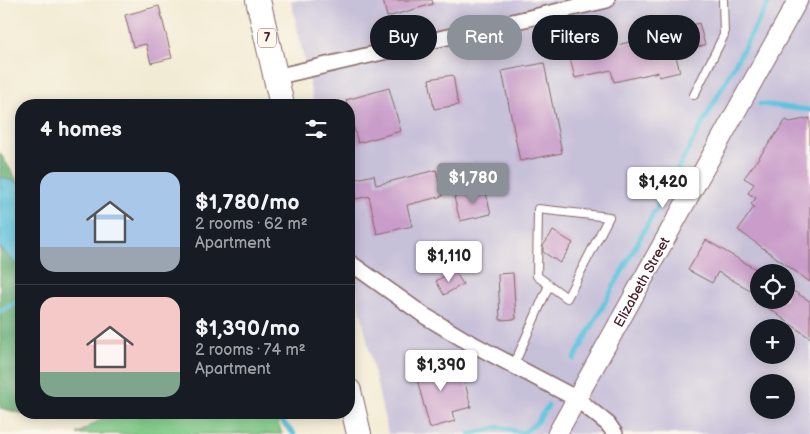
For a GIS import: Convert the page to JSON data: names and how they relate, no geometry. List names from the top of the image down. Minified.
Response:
{"streets":{"main road":["7"],"street":["Elizabeth Street"]},"page":{"chip":["Buy","Rent","Filters","New"],"heading":"4 homes","list":[{"name":"$1,780/mo","note":"2 rooms · 62 m² · Apartment"},{"name":"$1,390/mo","note":"2 rooms · 74 m² · Apartment"}],"price":["$1,780","$1,420","$1,110","$1,390"],"map_buttons":["+","−"]}}
